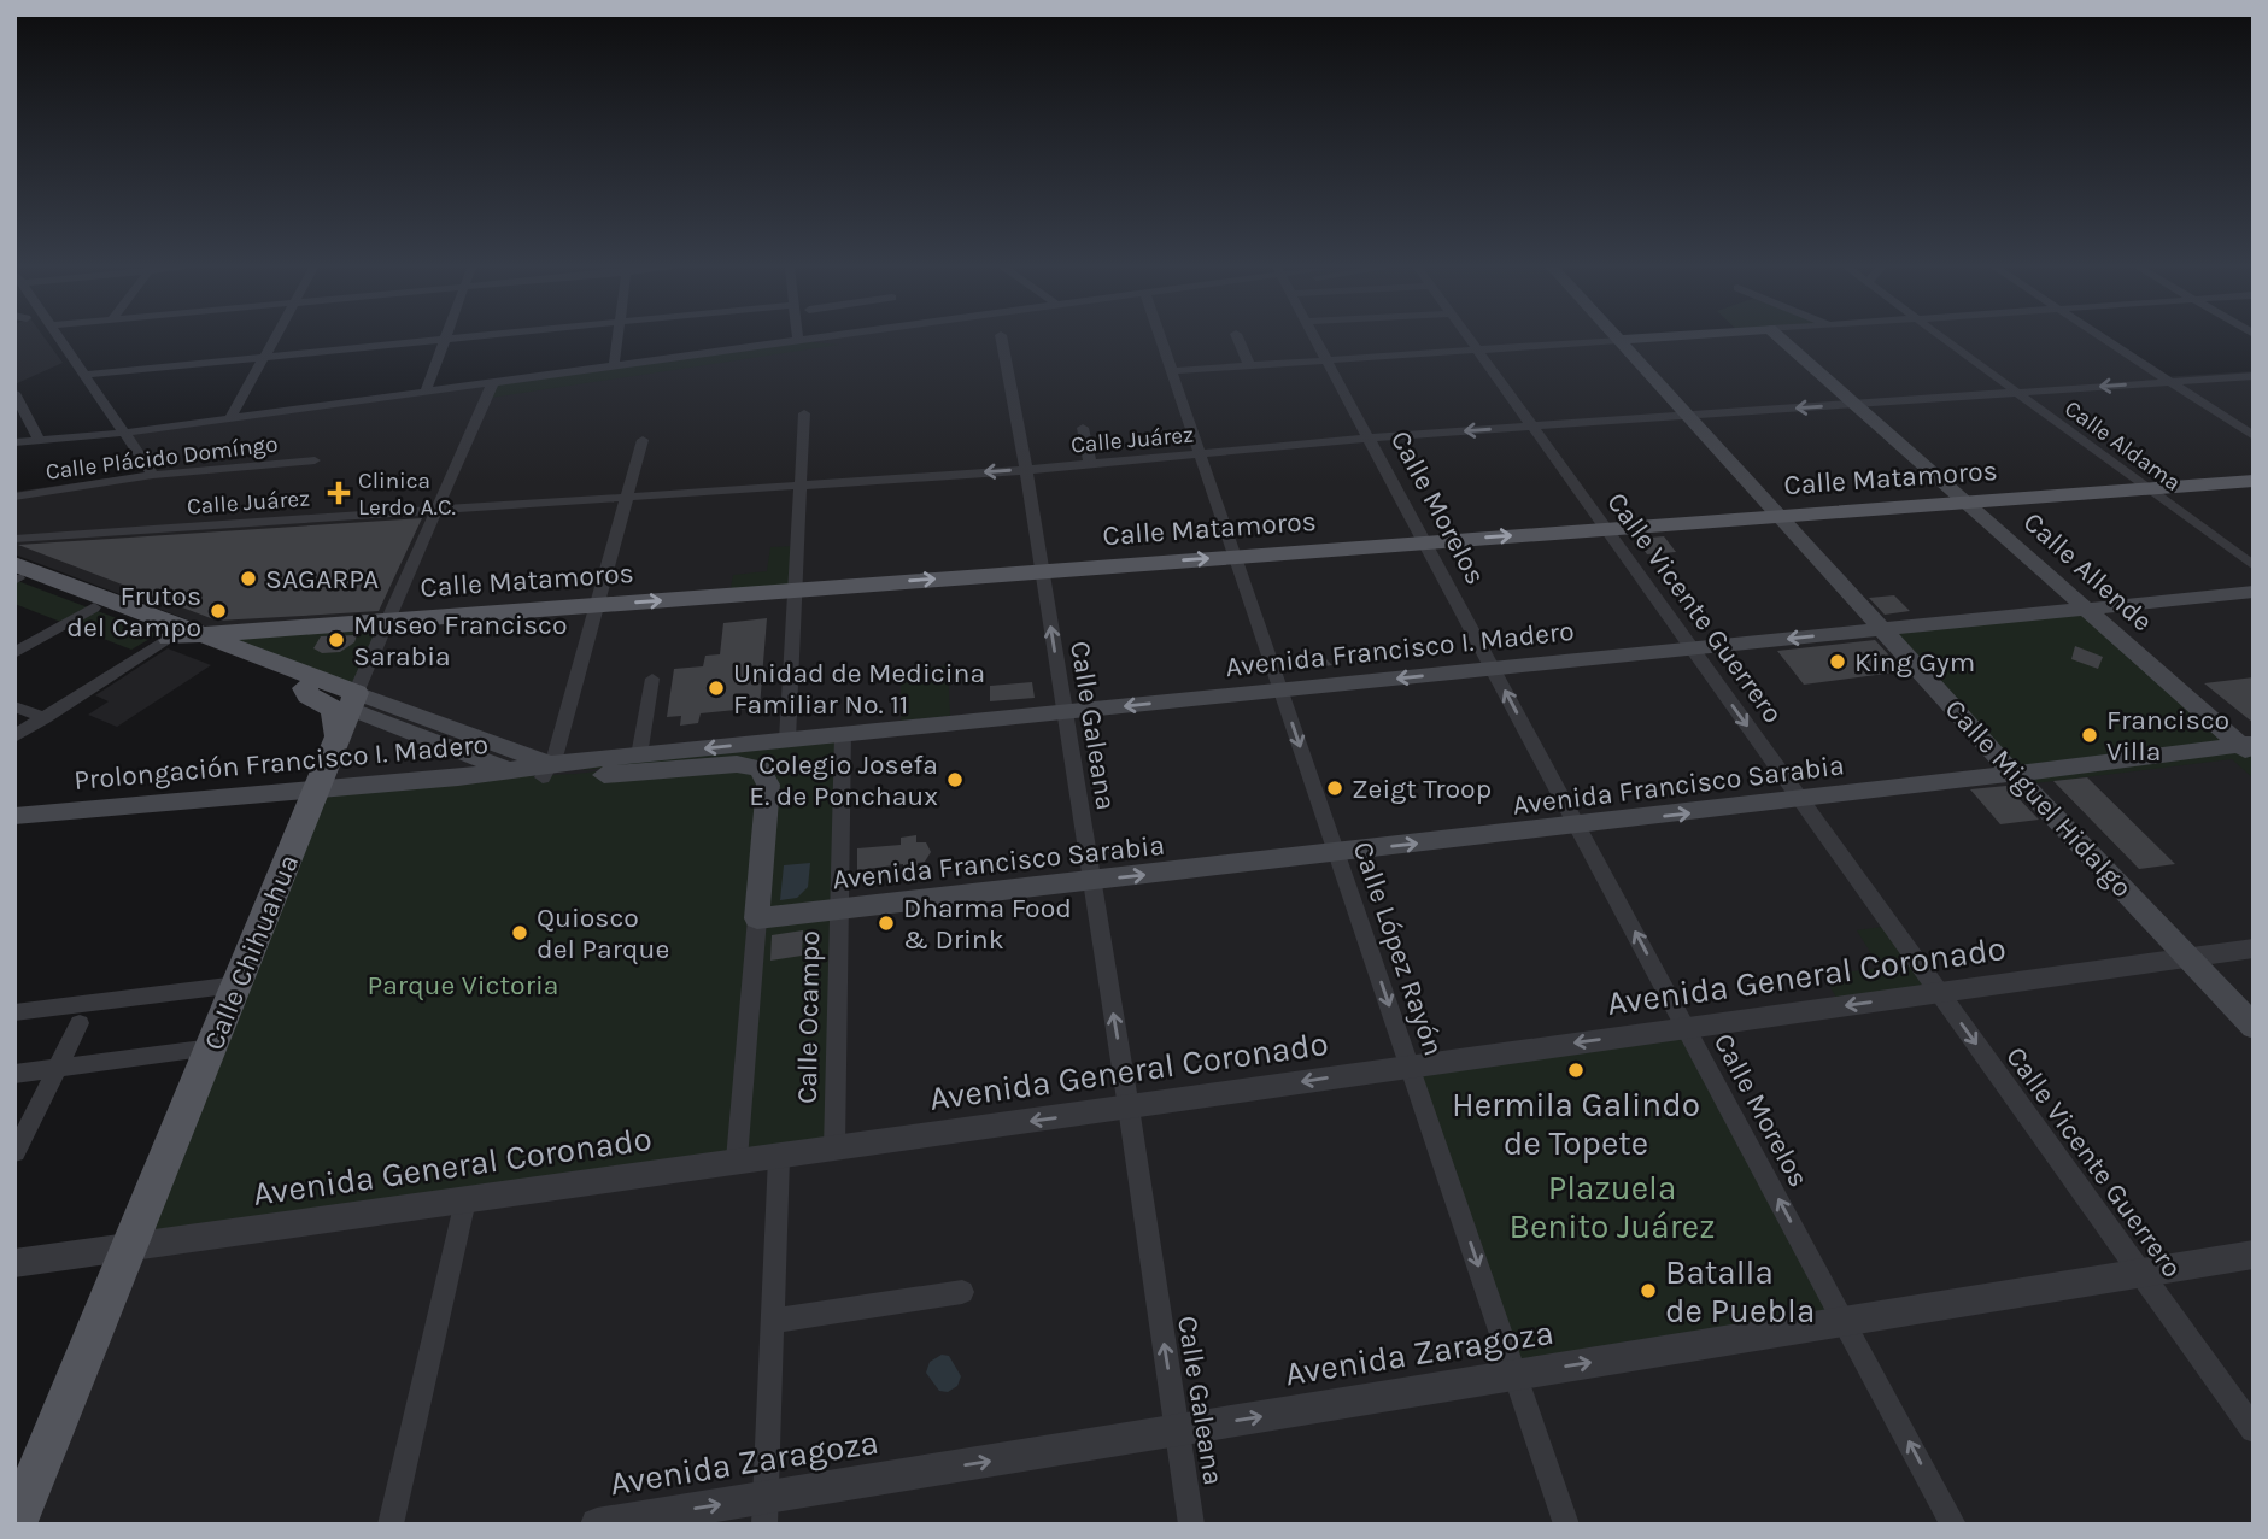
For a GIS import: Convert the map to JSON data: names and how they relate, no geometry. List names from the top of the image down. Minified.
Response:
{"streets":{"main road":["Calle Matamoros","Calle Allende","Avenida Francisco I. Madero","Prolongación Francisco I. Madero","Avenida Francisco Sarabia","Calle Miguel Hidalgo","Calle Chihuahua"],"street":["Calle Juárez","Calle Aldama","Calle Plácido Domíngo","Calle Morelos","Calle Vicente Guerrero","Calle Galeana","Calle López Rayón","Avenida General Coronado","Calle Ocampo","Avenida Zaragoza"]},"crossings":[["Calle Juárez","Calle Aldama"],["Calle Juárez","Calle Morelos"],["Calle Juárez","Calle Allende"],["Calle Juárez","Calle Vicente Guerrero"],["Calle Juárez","Calle Galeana"],["Calle Juárez","Calle Miguel Hidalgo"],["Calle Juárez","Calle López Rayón"],["Calle Juárez","Calle Chihuahua"],["Calle Aldama","Calle Matamoros"],["Calle Matamoros","Calle Morelos"],["Calle Matamoros","Calle Allende"],["Calle Matamoros","Calle Vicente Guerrero"],["Calle Matamoros","Calle Galeana"],["Calle Matamoros","Calle Miguel Hidalgo"],["Calle Matamoros","Calle López Rayón"],["Calle Matamoros","Calle Chihuahua"],["Calle Morelos","Avenida Francisco I. Madero"],["Calle Morelos","Avenida Francisco Sarabia"],["Calle Morelos","Avenida General Coronado"],["Calle Morelos","Avenida Zaragoza"],["Calle Allende","Avenida Francisco I. Madero"],["Calle Allende","Avenida Francisco Sarabia"],["Calle Vicente Guerrero","Avenida Francisco I. Madero"],["Calle Vicente Guerrero","Avenida Francisco Sarabia"],["Calle Vicente Guerrero","Avenida General Coronado"],["Calle Vicente Guerrero","Avenida Zaragoza"],["Avenida Francisco I. Madero","Calle Galeana"],["Avenida Francisco I. Madero","Prolongación Francisco I. Madero"],["Avenida Francisco I. Madero","Calle Miguel Hidalgo"],["Avenida Francisco I. Madero","Calle López Rayón"],["Avenida Francisco I. Madero","Calle Ocampo"],["Calle Galeana","Avenida Francisco Sarabia"],["Calle Galeana","Avenida General Coronado"],["Calle Galeana","Avenida Zaragoza"],["Prolongación Francisco I. Madero","Calle Chihuahua"],["Avenida Francisco Sarabia","Calle Miguel Hidalgo"],["Avenida Francisco Sarabia","Calle López Rayón"],["Avenida Francisco Sarabia","Calle Ocampo"],["Calle Miguel Hidalgo","Avenida General Coronado"],["Calle López Rayón","Avenida General Coronado"],["Calle López Rayón","Avenida Zaragoza"],["Calle Chihuahua","Avenida General Coronado"],["Avenida General Coronado","Calle Ocampo"]],"one_way":["Calle Matamoros","Calle Morelos","Calle Vicente Guerrero","Avenida Francisco I. Madero","Calle Galeana","Avenida Francisco Sarabia","Calle López Rayón","Avenida General Coronado","Avenida Zaragoza"],"parks":["Parque Victoria","Plazuela Benito Juárez"],"places":{"health":["Clinica Lerdo A.C."],"other":["SAGARPA","Frutos del Campo","Museo Francisco Sarabia","King Gym","Unidad de Medicina Familiar No. 11","Francisco Villa","Colegio Josefa E. de Ponchaux","Zeigt Troop","Dharma Food & Drink","Quiosco del Parque","Hermila Galindo de Topete","Batalla de Puebla"]}}
